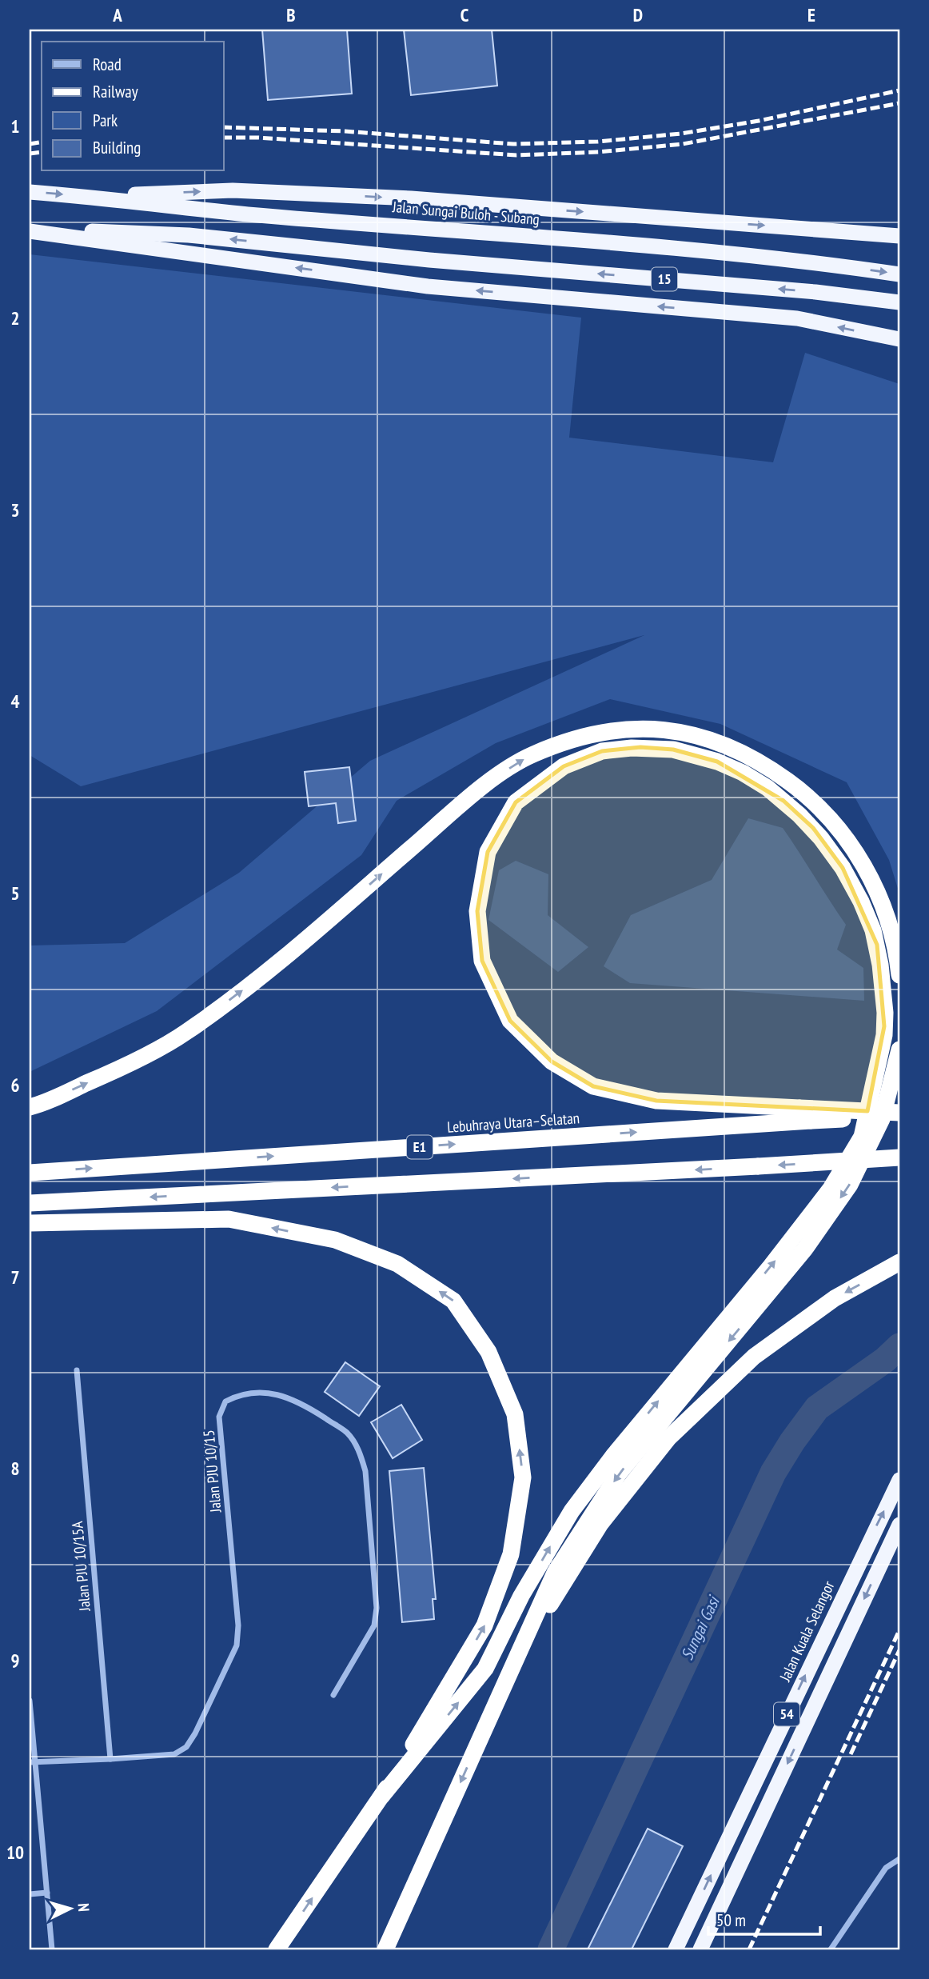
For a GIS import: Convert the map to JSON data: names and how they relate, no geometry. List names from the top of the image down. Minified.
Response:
{"streets":{"highway":["Jalan Sungai Buloh - Subang","15","Lebuhraya Utara–Selatan","E1","Jalan Kuala Selangor","54"],"street":["Jalan PJU 10/15","Jalan PJU 10/15A"]},"crossings":[["Jalan PJU 10/15","Jalan PJU 10/15A"]],"water":["Sungai Gasi"],"legend":["Road","Railway","Park","Building"],"scale_bar":"50 m","north":"right","grid":{"columns":["A","B","C","D","E"],"rows":["1","2","3","4","5","6","7","8","9","10"]}}
